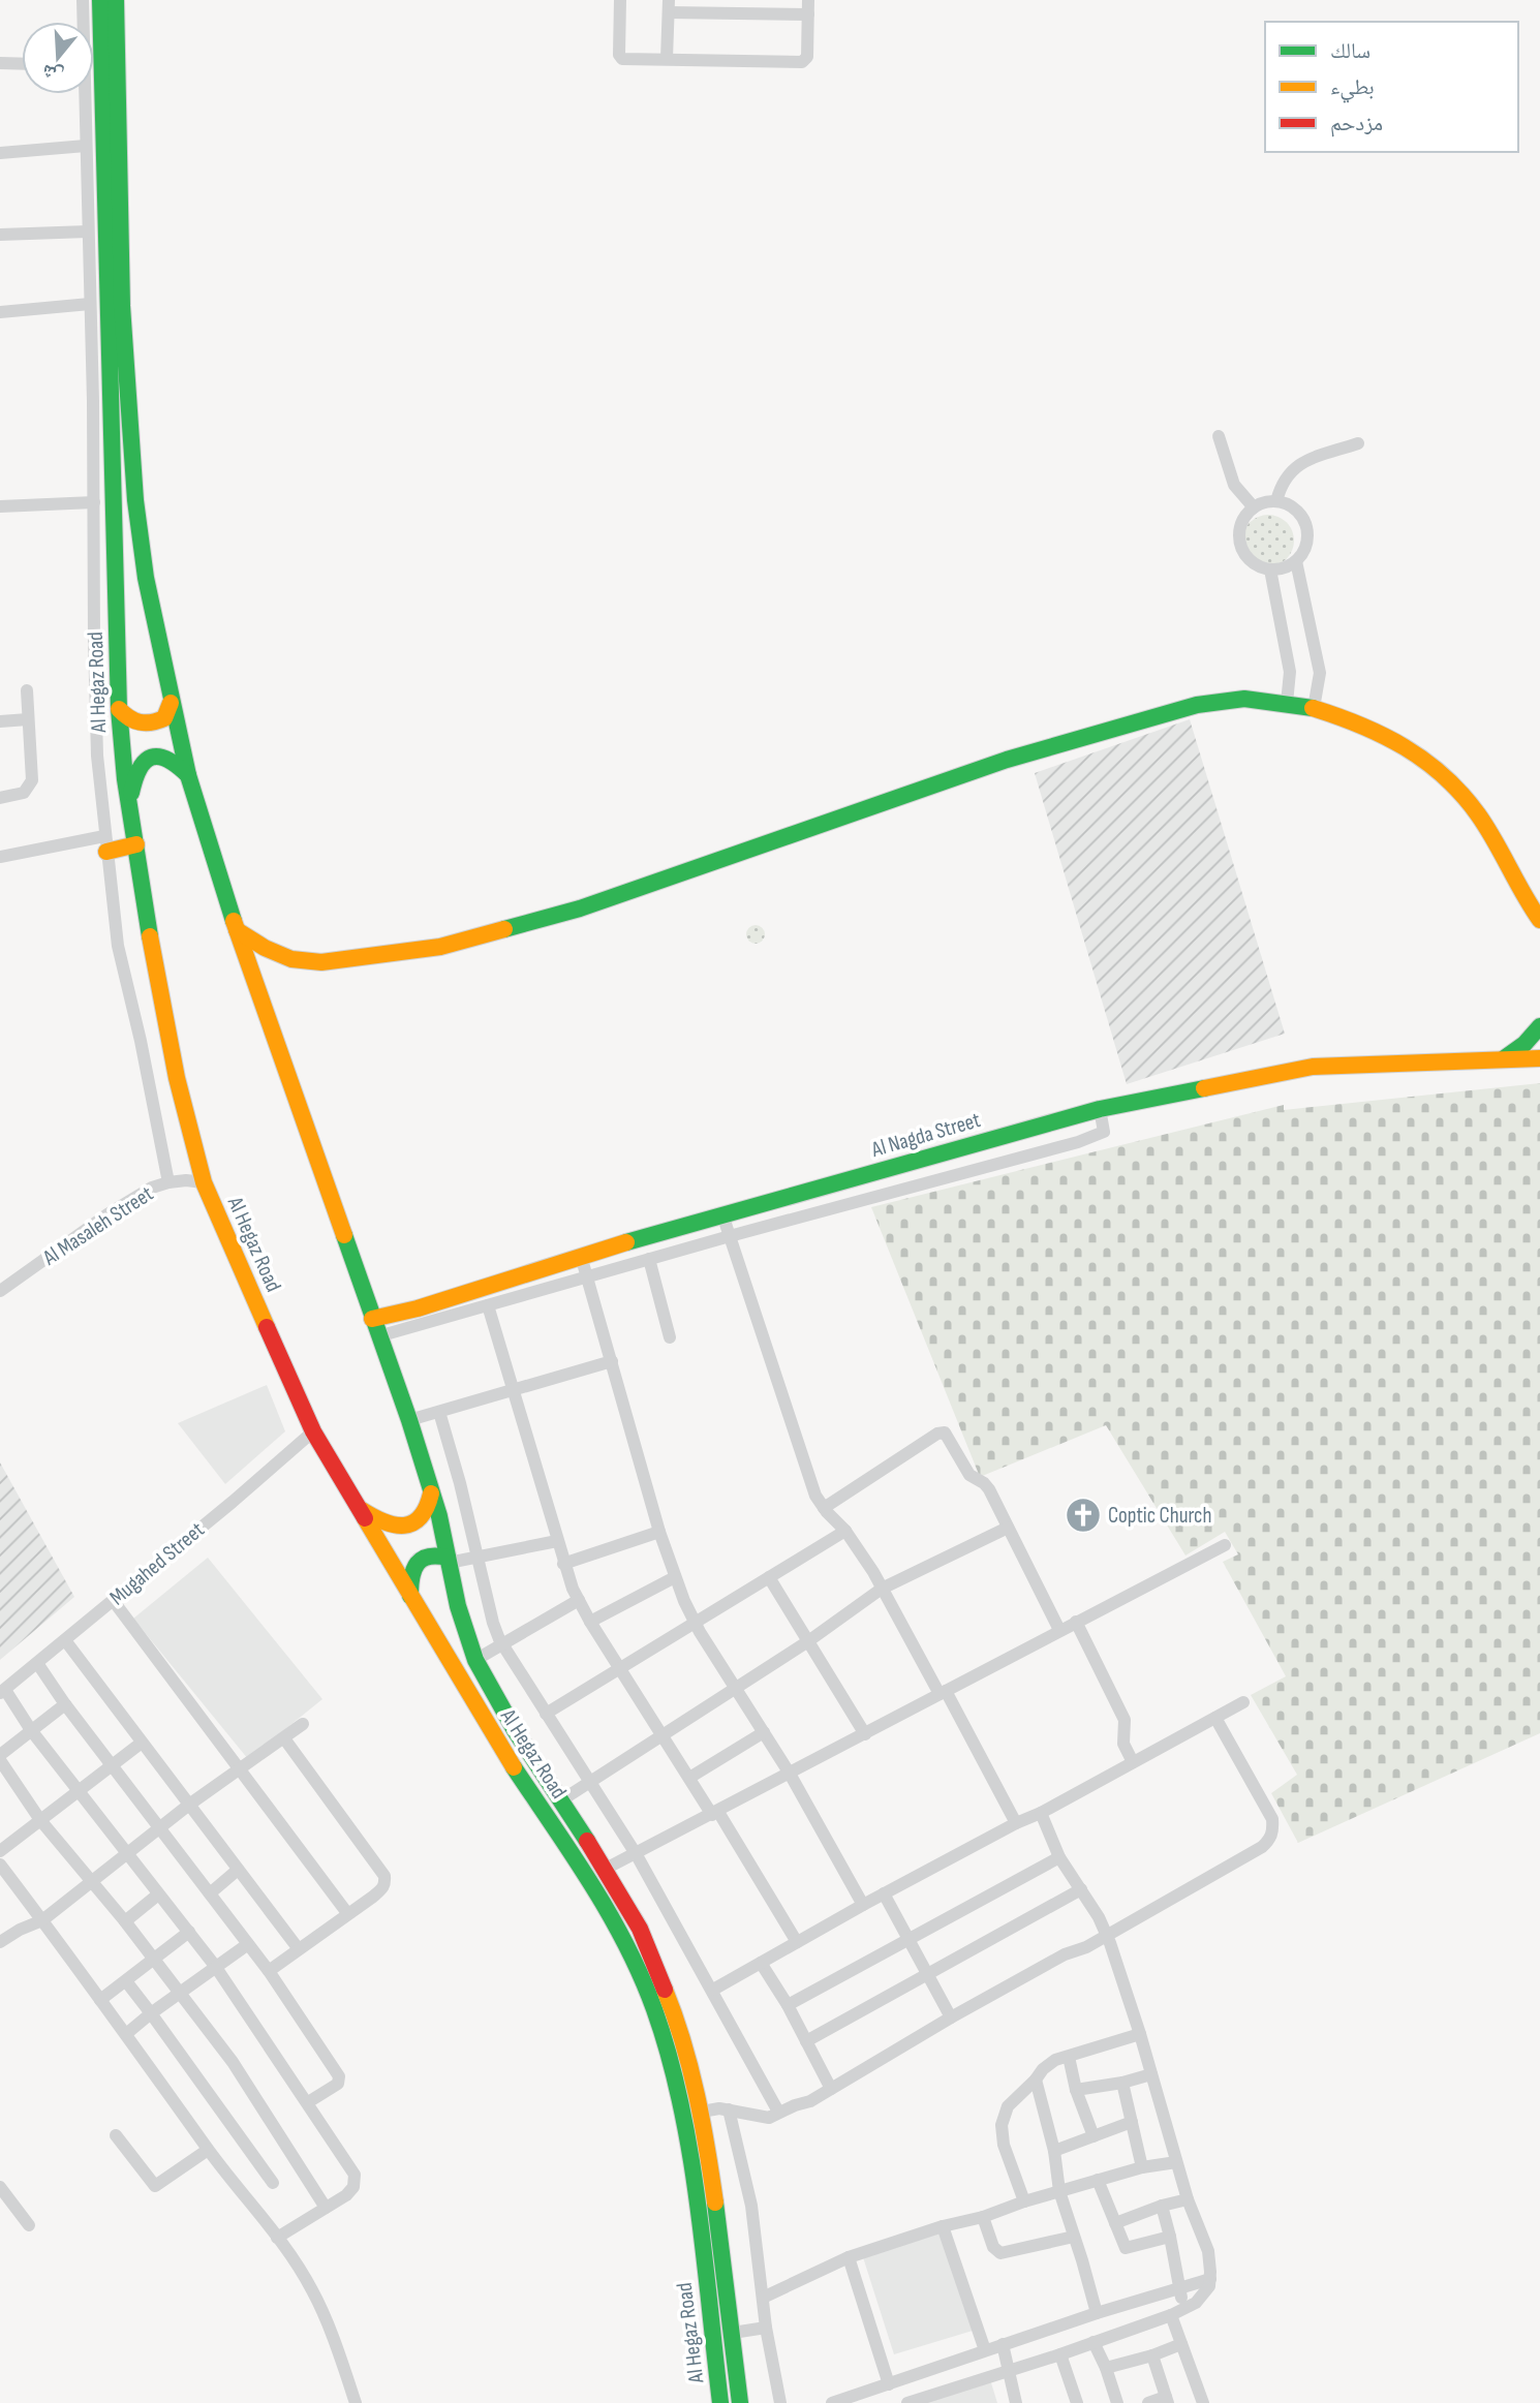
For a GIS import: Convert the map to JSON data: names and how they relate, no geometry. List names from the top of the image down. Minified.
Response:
{"streets":{"main road":["Al Hegaz Road","Al Nagda Street"],"street":["Al Masaleh Street","Mugahed Street"]},"crossings":[["Al Hegaz Road","Al Nagda Street"],["Al Hegaz Road","Al Masaleh Street"],["Al Hegaz Road","Mugahed Street"]],"places":{"church":["Coptic Church"]},"legend":["سالك","بطيء","مزدحم"],"north":"bottom"}
